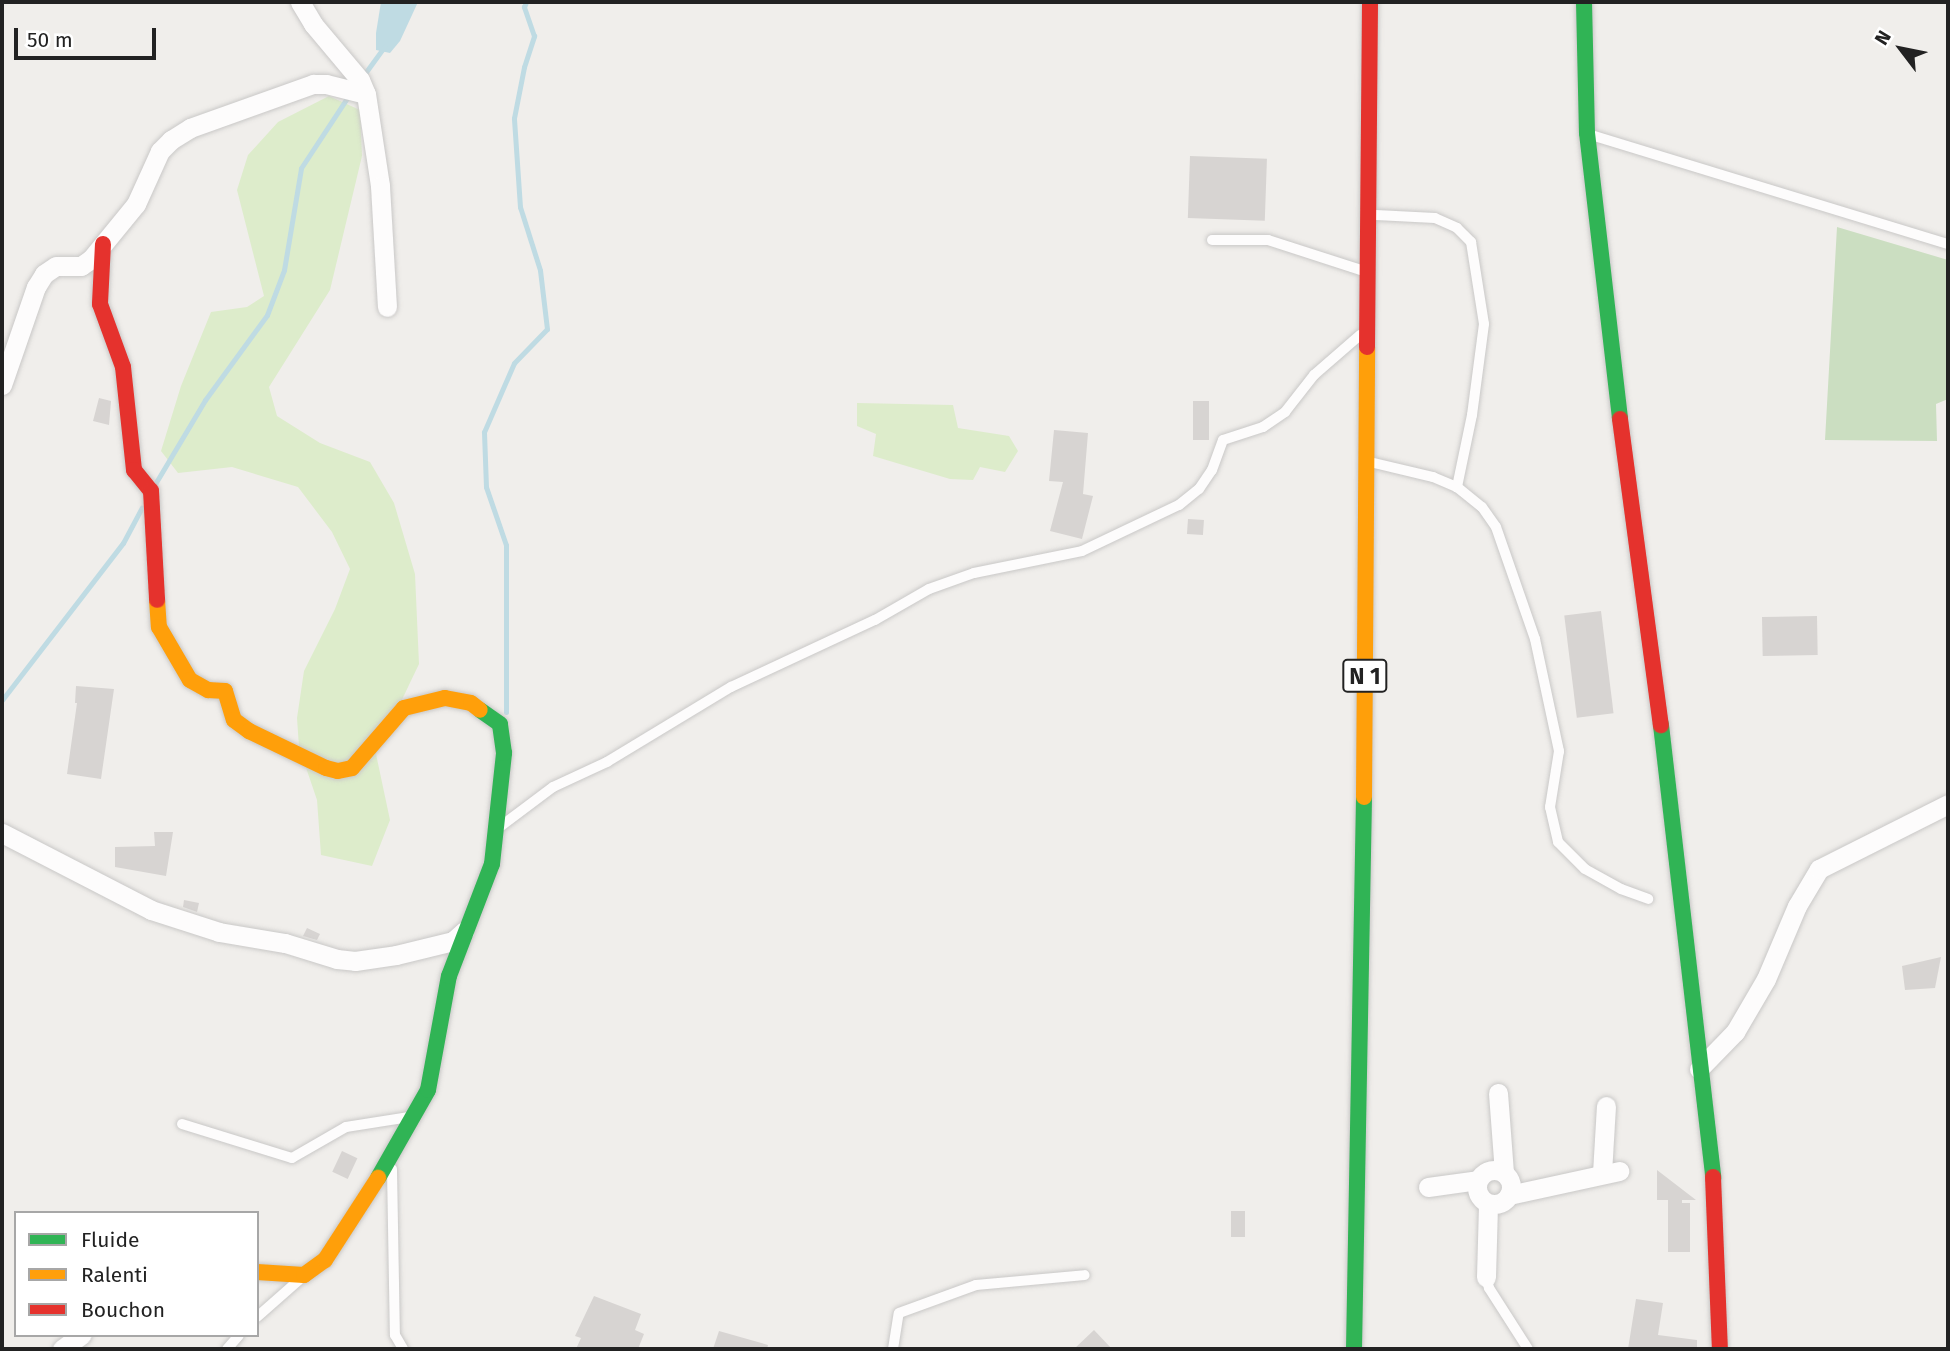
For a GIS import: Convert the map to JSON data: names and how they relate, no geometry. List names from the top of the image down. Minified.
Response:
{"streets":{"main road":["N 1"]},"legend":["Fluide","Ralenti","Bouchon"],"scale_bar":"50 m","north":"top left"}
